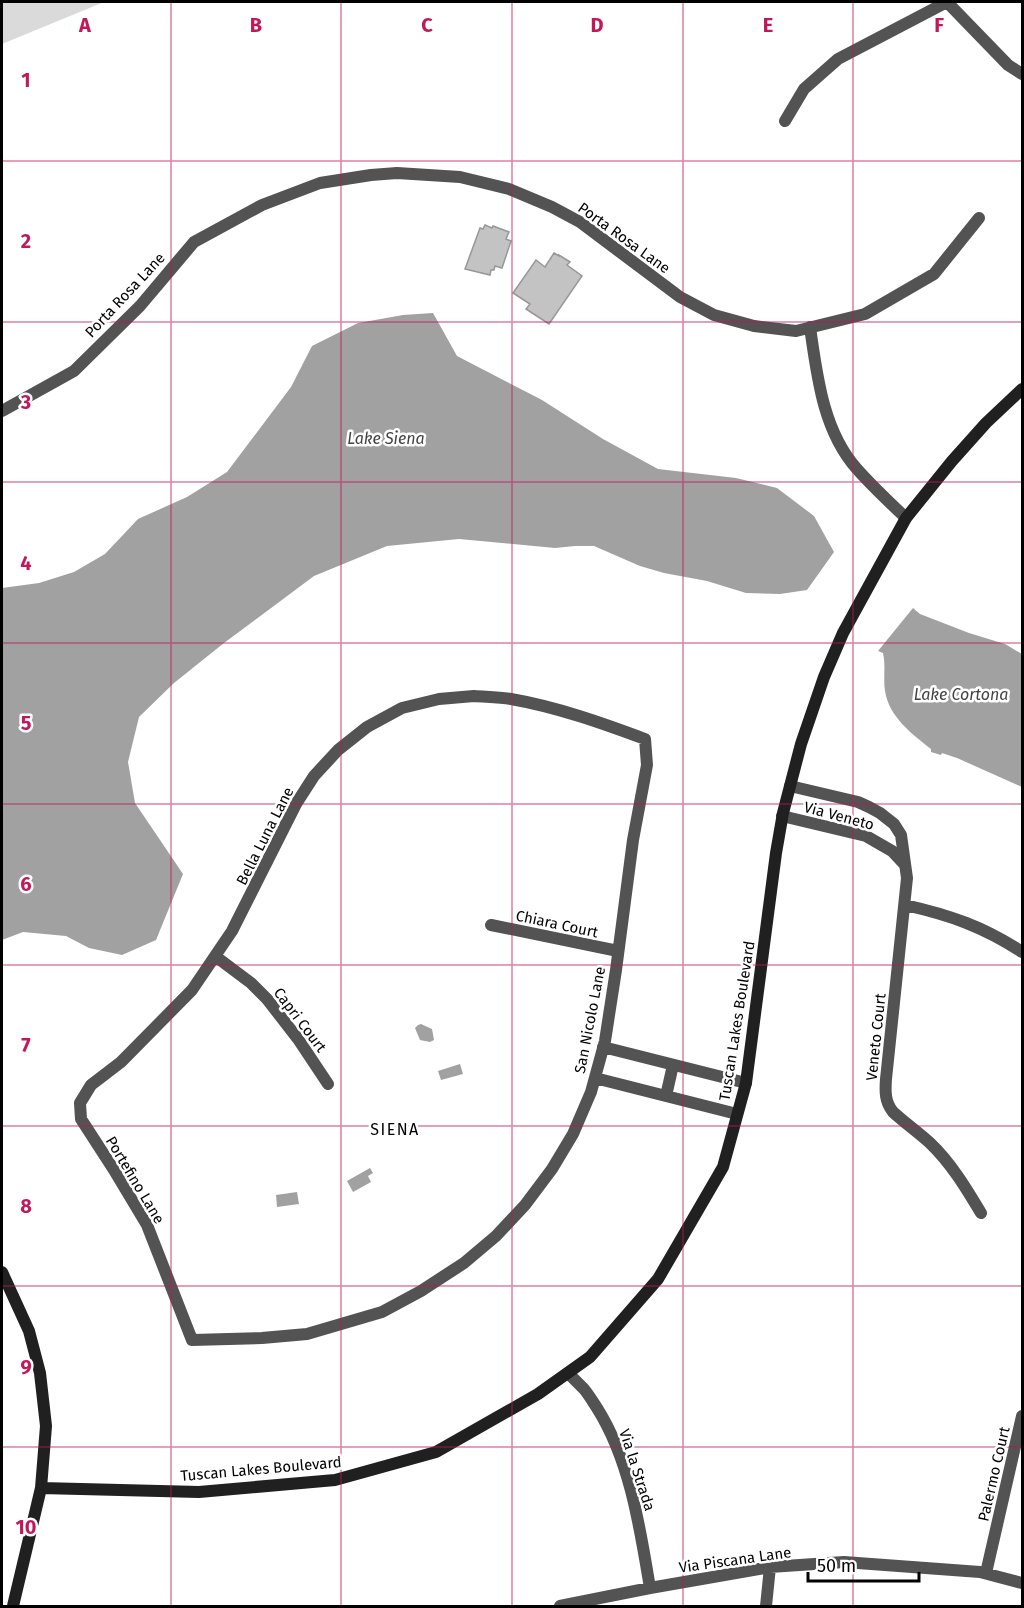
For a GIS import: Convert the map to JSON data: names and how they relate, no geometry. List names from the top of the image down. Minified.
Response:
{"streets":{"street":["Porta Rosa Lane","Via Veneto","Bella Luna Lane","Chiara Court","Capri Court","San Nicolo Lane","Tuscan Lakes Boulevard","Veneto Court","Portefino Lane","Via la Strada","Palermo Court","Via Piscana Lane"]},"crossings":[["Via Veneto","Tuscan Lakes Boulevard"],["Via Veneto","Veneto Court"],["Bella Luna Lane","Capri Court"],["Bella Luna Lane","San Nicolo Lane"],["Bella Luna Lane","Portefino Lane"],["Chiara Court","San Nicolo Lane"],["San Nicolo Lane","Portefino Lane"],["Tuscan Lakes Boulevard","Via la Strada"],["Via la Strada","Via Piscana Lane"],["Palermo Court","Via Piscana Lane"]],"districts":["SIENA"],"water":["Lake Siena","Lake Cortona"],"scale_bar":"50 m","grid":{"columns":["A","B","C","D","E","F"],"rows":["1","2","3","4","5","6","7","8","9","10"]}}
